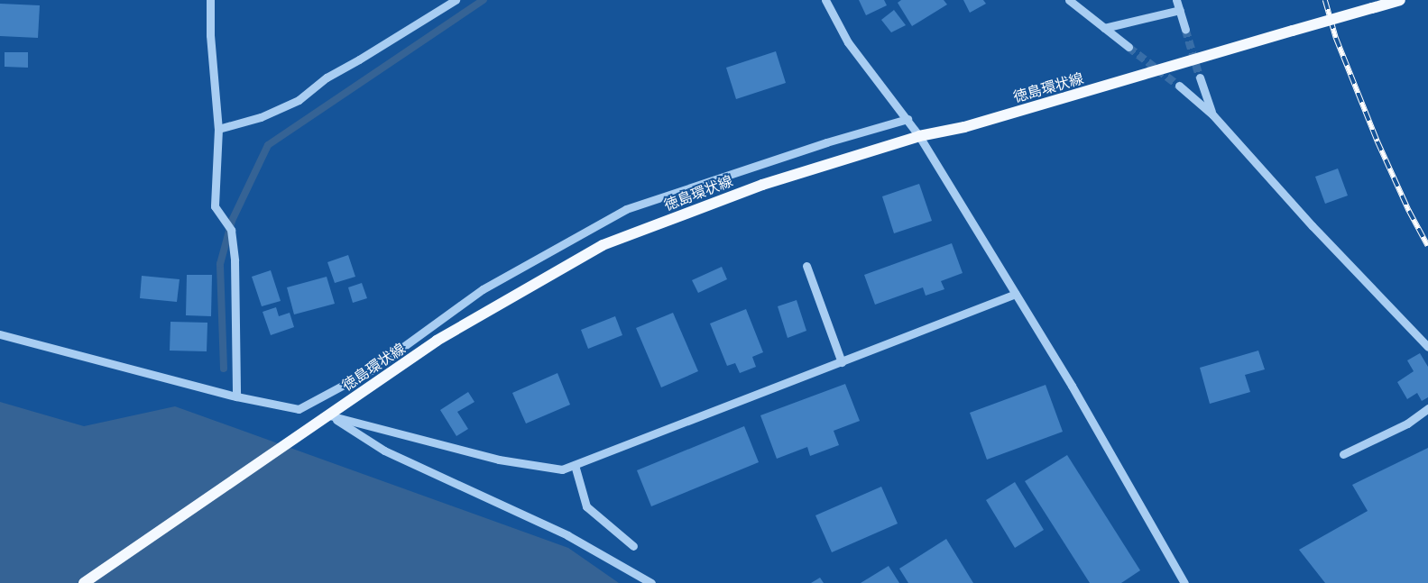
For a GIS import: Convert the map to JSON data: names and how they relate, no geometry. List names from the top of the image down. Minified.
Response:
{"streets":{"main road":["徳島環状線"]}}
